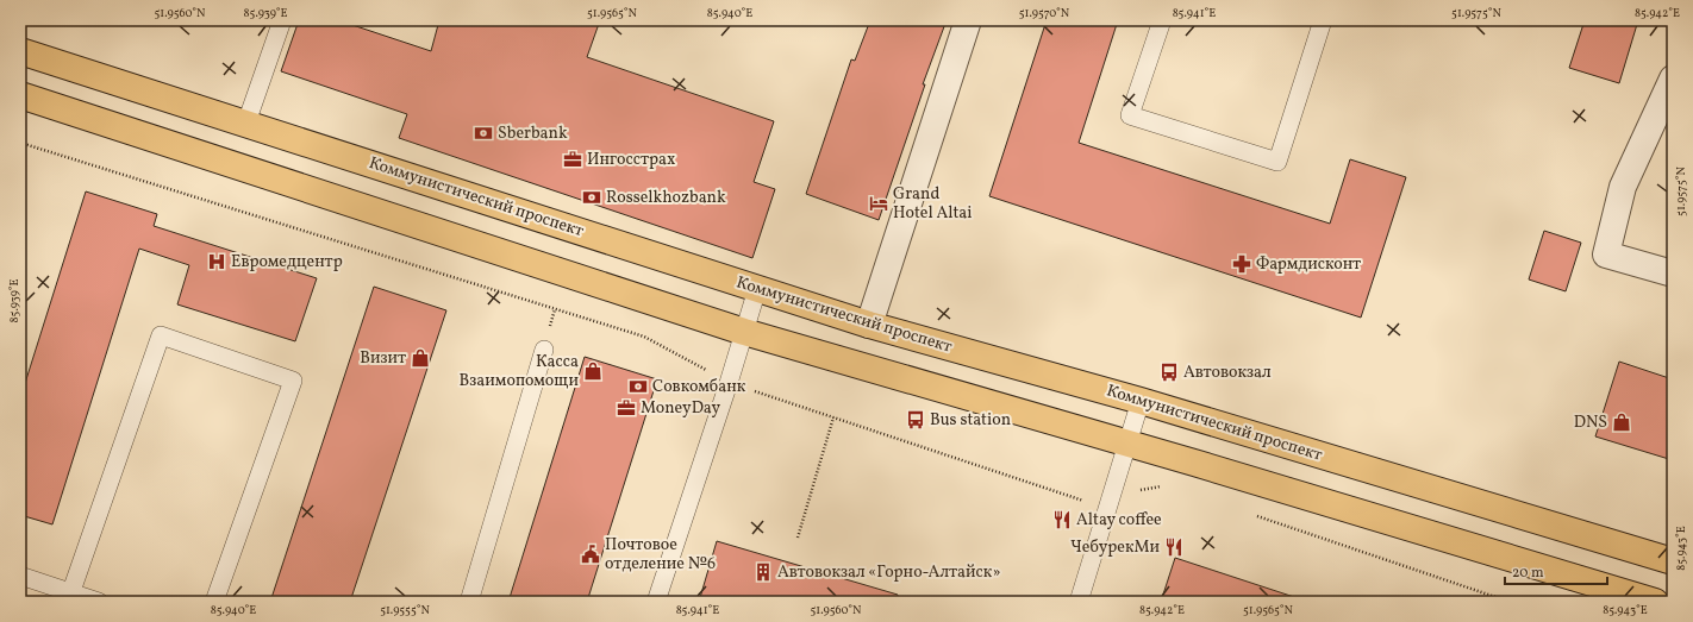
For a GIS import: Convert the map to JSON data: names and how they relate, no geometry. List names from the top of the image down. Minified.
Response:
{"streets":{"main road":["Коммунистический проспект"]},"places":{"bank":["Sberbank","Rosselkhozbank","Совкомбанк"],"office":["Ингосстрах","MoneyDay"],"hotel":["Grand Hotel Altai"],"hospital":["Евромедцентр"],"pharmacy":["Фармдисконт"],"shop":["Визит","Касса Взаимопомощи","DNS"],"bus stop":["Автовокзал","Bus station"],"restaurant":["Altay coffee","ЧебурекМи"],"public building":["Почтовое отделение №6"],"building":["Автовокзал «Горно-Алтайск»"]},"scale_bar":"20 m","coordinates":["51.9560°N","85.939°E","51.9565°N","85.940°E","51.9570°N","85.941°E","51.9575°N","85.942°E","85.943°E","51.9555°N"]}
